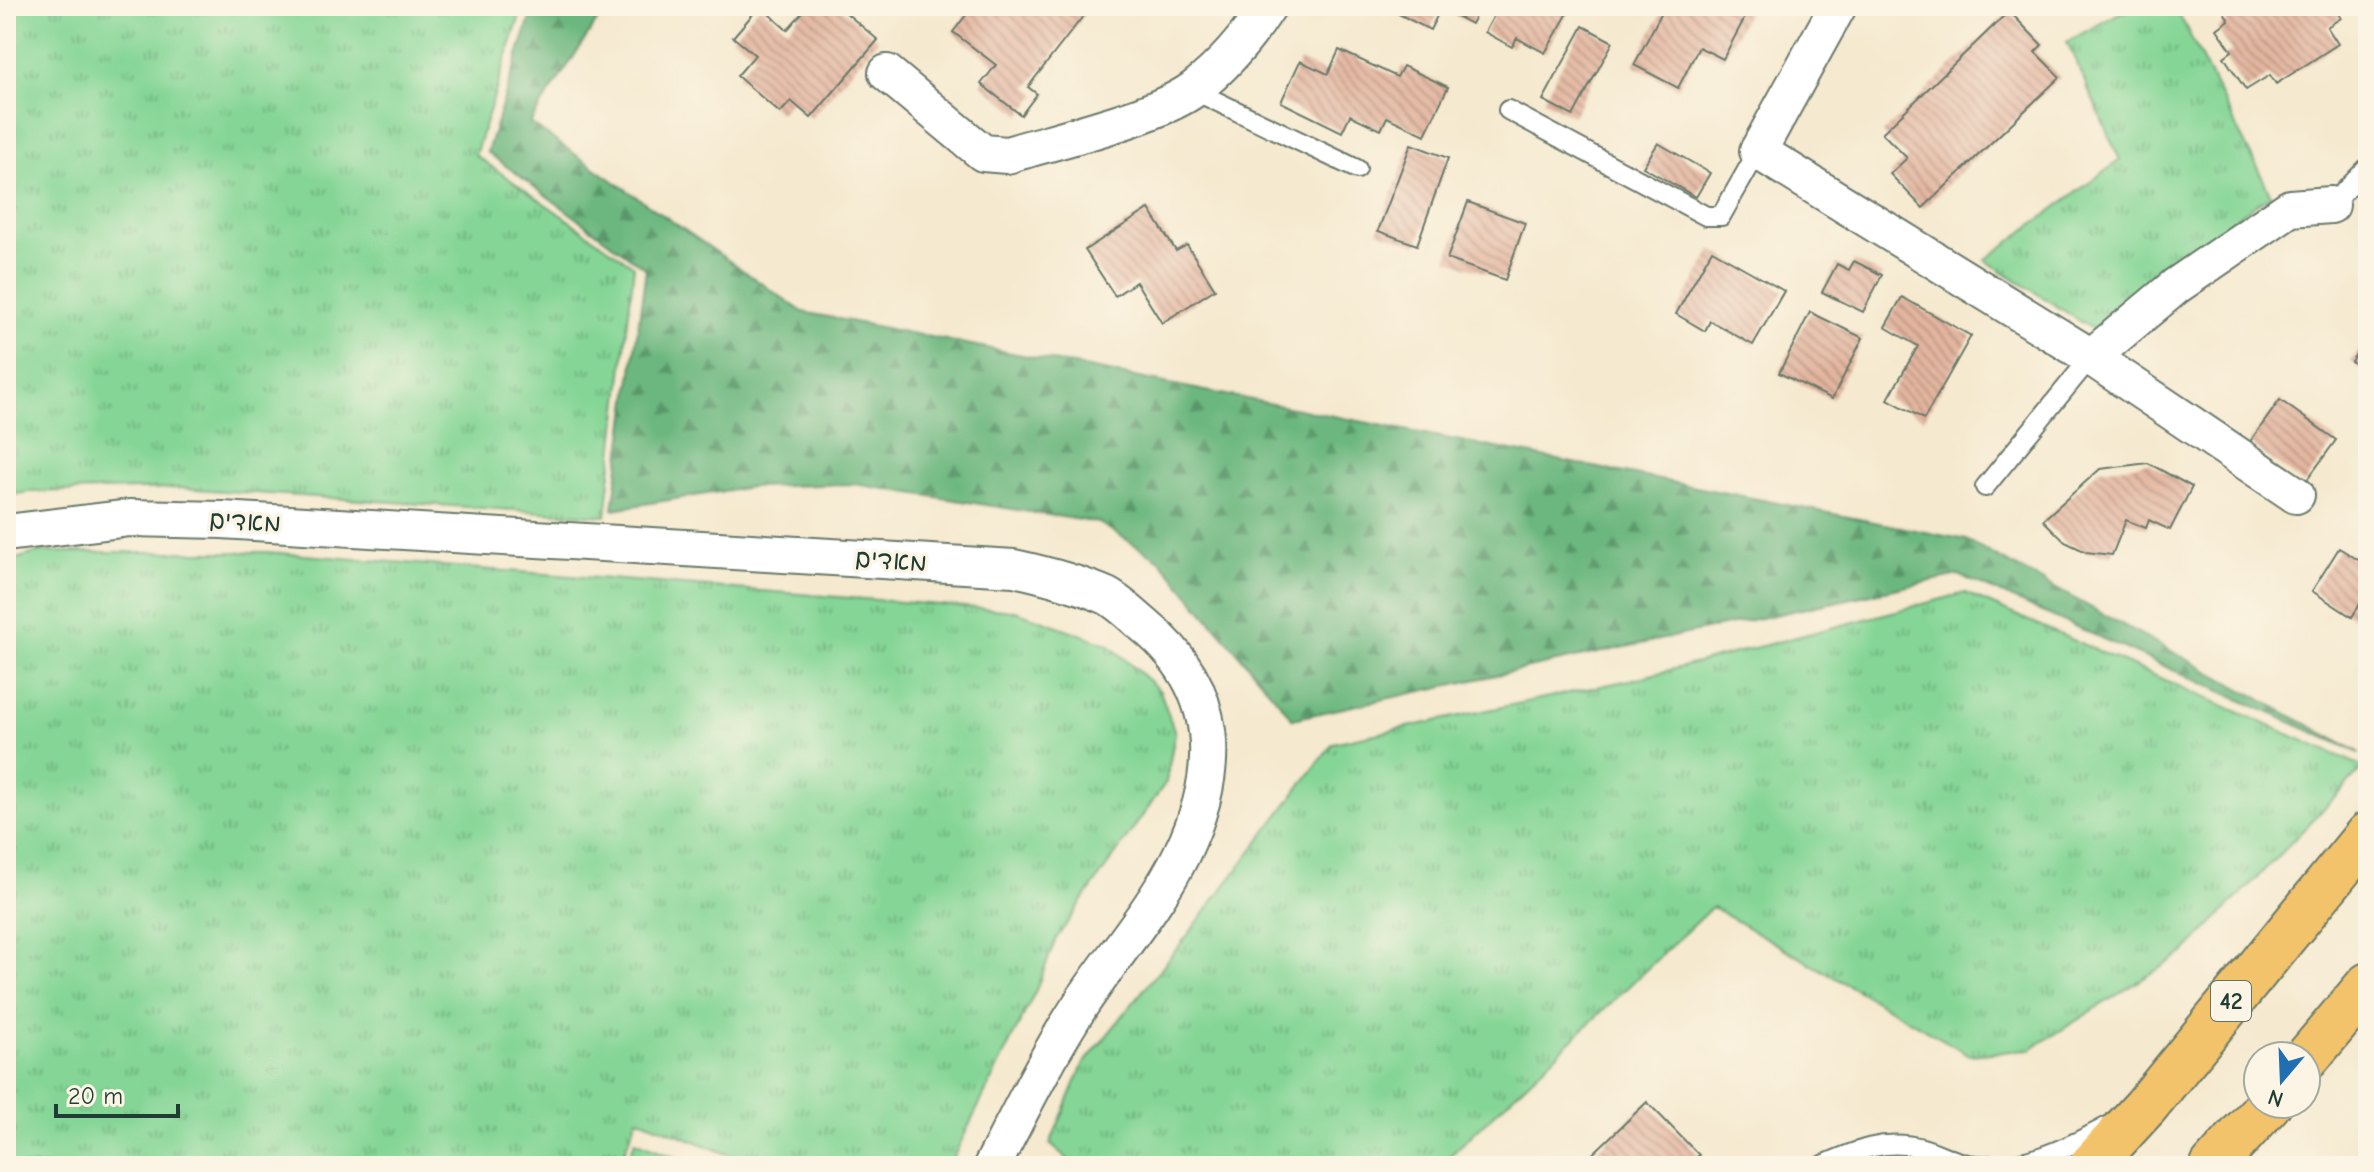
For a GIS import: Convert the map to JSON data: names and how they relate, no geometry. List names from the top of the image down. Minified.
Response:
{"streets":{"highway":["42"],"street":["מאדים"]},"scale_bar":"20 m","north":"bottom"}
